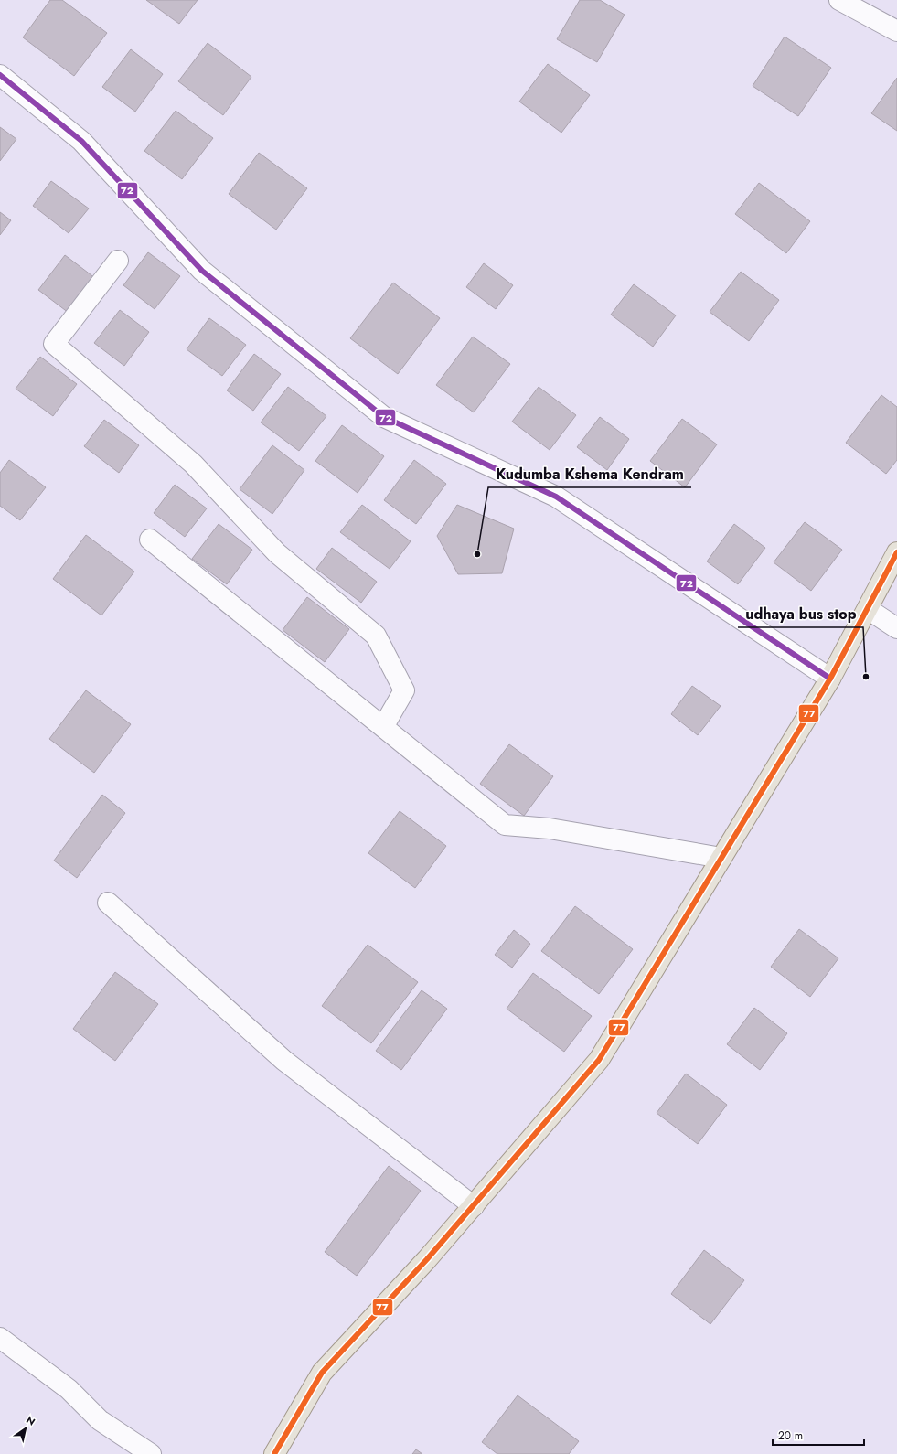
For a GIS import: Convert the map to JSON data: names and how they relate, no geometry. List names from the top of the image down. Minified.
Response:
{"places":["Kudumba Kshema Kendram","udhaya bus stop"],"lines":["transit line 72","transit line 77"],"scale_bar":"20 m","north":"top right"}
